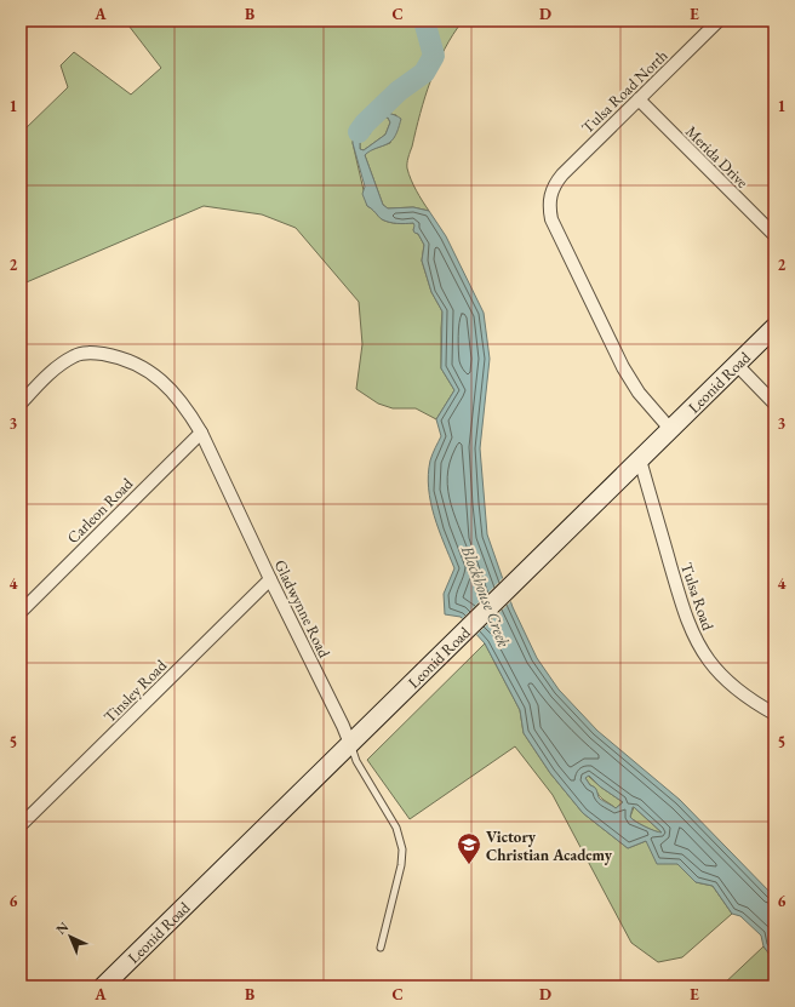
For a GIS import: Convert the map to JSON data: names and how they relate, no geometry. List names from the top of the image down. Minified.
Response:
{"streets":{"street":["Tulsa Road North","Merida Drive","Leonid Road","Carleon Road","Tulsa Road","Gladwynne Road","Tinsley Road"]},"crossings":[["Tulsa Road North","Merida Drive"],["Tulsa Road North","Leonid Road"],["Leonid Road","Tulsa Road"],["Leonid Road","Gladwynne Road"],["Carleon Road","Gladwynne Road"],["Gladwynne Road","Tinsley Road"]],"water":["Blockhouse Creek"],"places":{"school or university":["Victory Christian Academy"]},"north":"top left","grid":{"columns":["A","B","C","D","E"],"rows":["1","2","3","4","5","6"]}}
